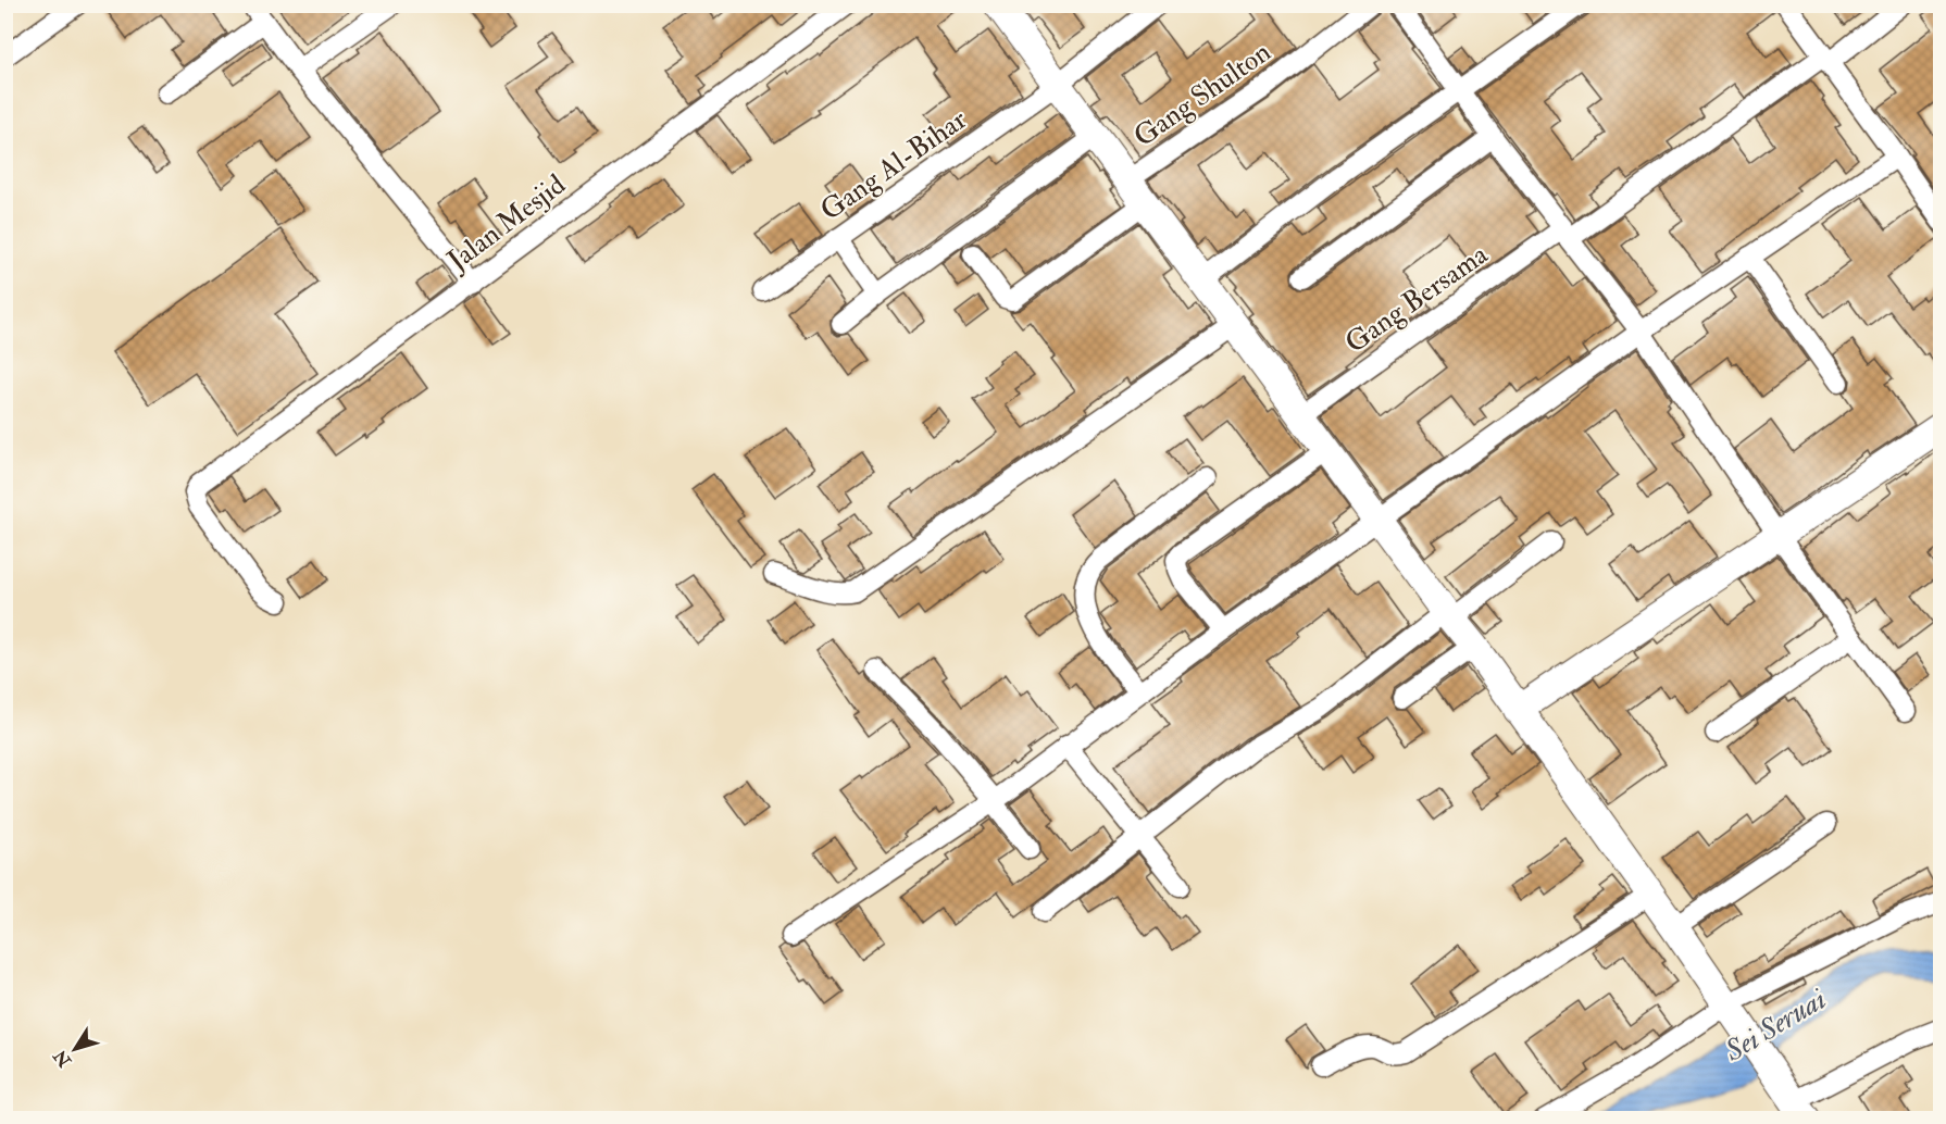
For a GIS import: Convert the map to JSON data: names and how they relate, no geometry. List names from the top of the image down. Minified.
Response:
{"streets":{"street":["Gang Shulton","Gang Al-Bihar","Jalan Mesjid","Gang Bersama"]},"water":["Sei Seruai"],"north":"bottom left"}
